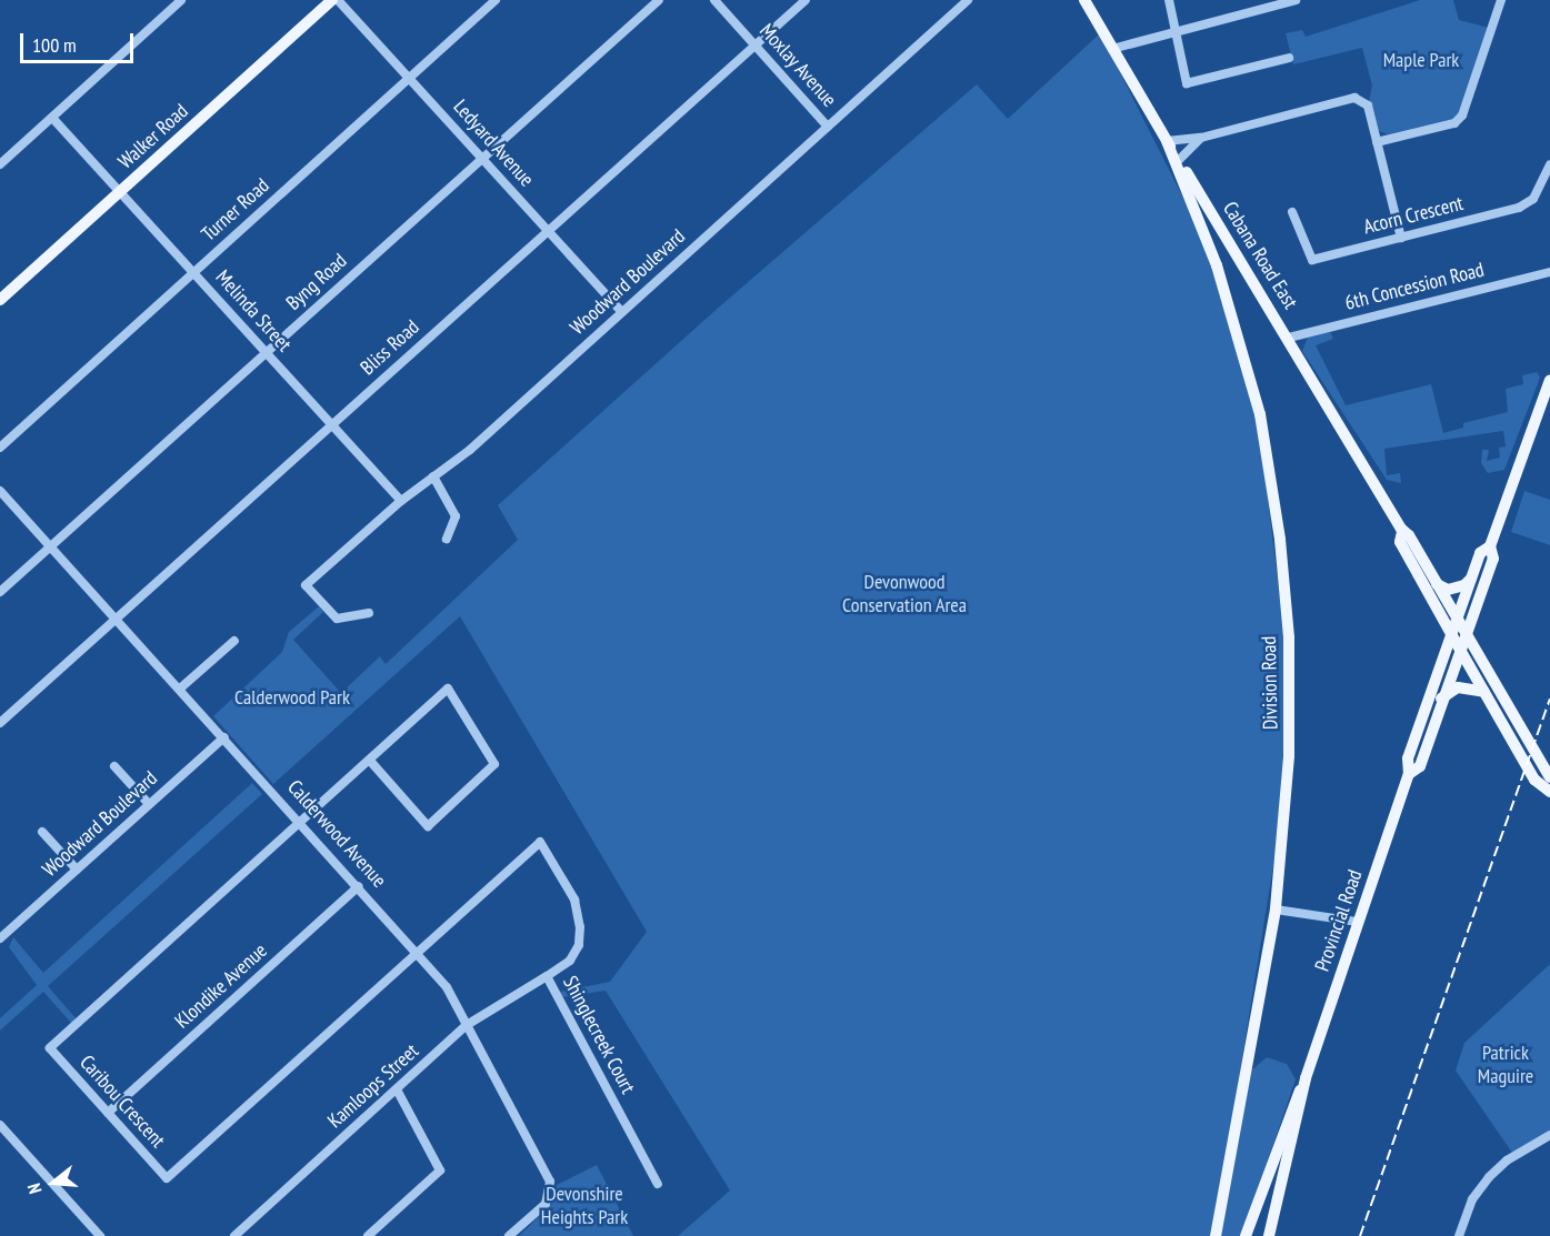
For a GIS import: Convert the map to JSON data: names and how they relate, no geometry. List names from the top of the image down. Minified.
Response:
{"streets":{"main road":["Walker Road","Cabana Road East","Division Road","Provincial Road"],"street":["Moxlay Avenue","Ledyard Avenue","Turner Road","Acorn Crescent","Byng Road","Woodward Boulevard","6th Concession Road","Melinda Street","Bliss Road","Calderwood Avenue","Klondike Avenue","Shinglecreek Court","Kamloops Street","Caribou Crescent"]},"crossings":[["Moxlay Avenue","Woodward Boulevard"],["Moxlay Avenue","Bliss Road"],["Walker Road","Melinda Street"],["Ledyard Avenue","Turner Road"],["Ledyard Avenue","Byng Road"],["Ledyard Avenue","Woodward Boulevard"],["Ledyard Avenue","Bliss Road"],["Turner Road","Melinda Street"],["Cabana Road East","6th Concession Road"],["Cabana Road East","Division Road"],["Cabana Road East","Provincial Road"],["Byng Road","Melinda Street"],["Byng Road","Calderwood Avenue"],["Woodward Boulevard","Melinda Street"],["Woodward Boulevard","Calderwood Avenue"],["Melinda Street","Bliss Road"],["Bliss Road","Calderwood Avenue"],["Calderwood Avenue","Klondike Avenue"],["Calderwood Avenue","Shinglecreek Court"],["Calderwood Avenue","Kamloops Street"],["Calderwood Avenue","Caribou Crescent"],["Klondike Avenue","Caribou Crescent"],["Shinglecreek Court","Kamloops Street"],["Shinglecreek Court","Caribou Crescent"]],"parks":["Maple Park","Devonwood Conservation Area","Calderwood Park","Patrick Maguire","Devonshire Heights Park"],"scale_bar":"100 m","north":"left"}
